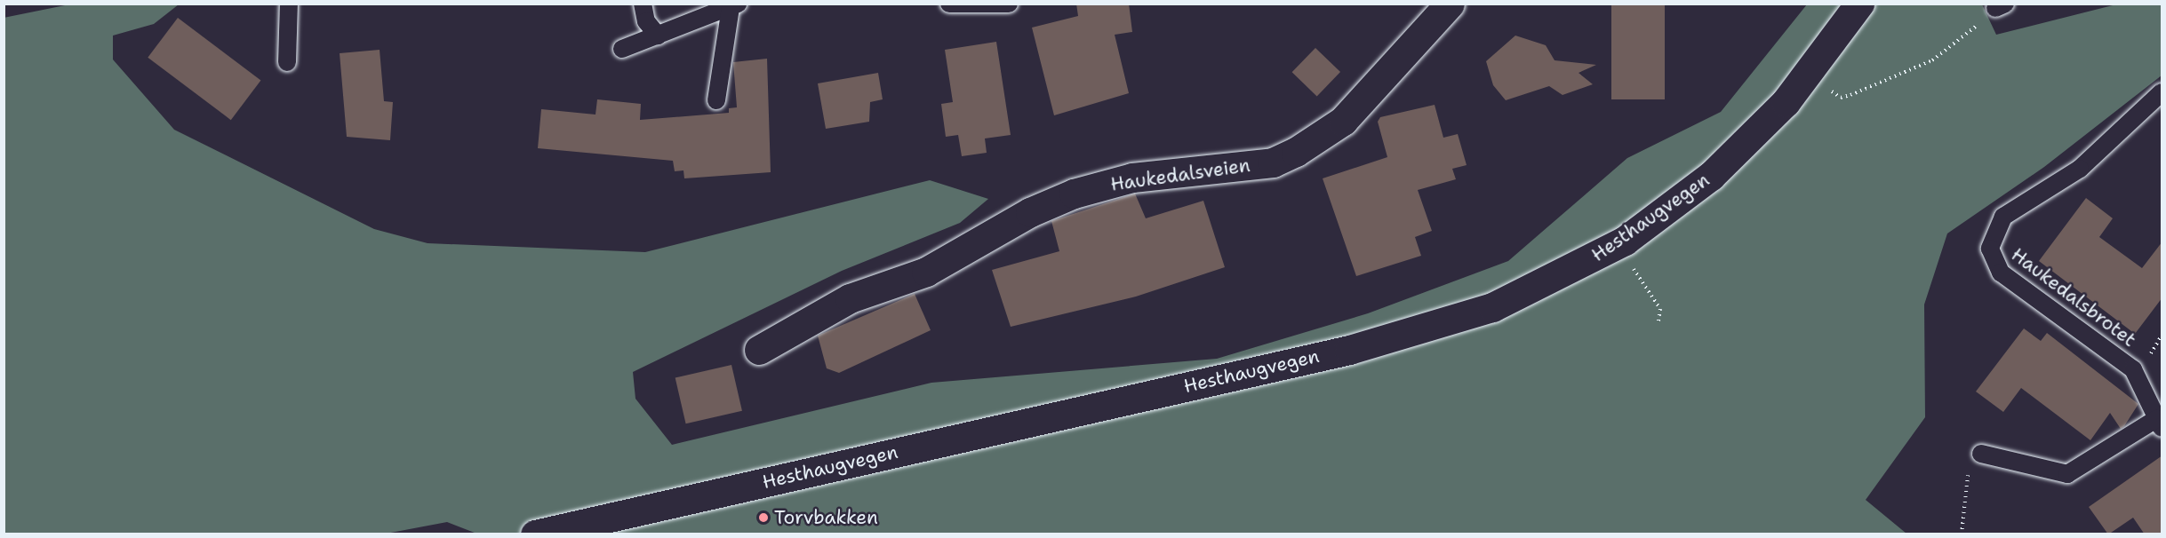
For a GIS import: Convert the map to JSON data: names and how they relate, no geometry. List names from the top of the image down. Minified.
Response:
{"streets":{"main road":["Haukedalsveien","Hesthaugvegen"],"lane":["Haukedalsbrotet"]},"places":["Torvbakken"]}
